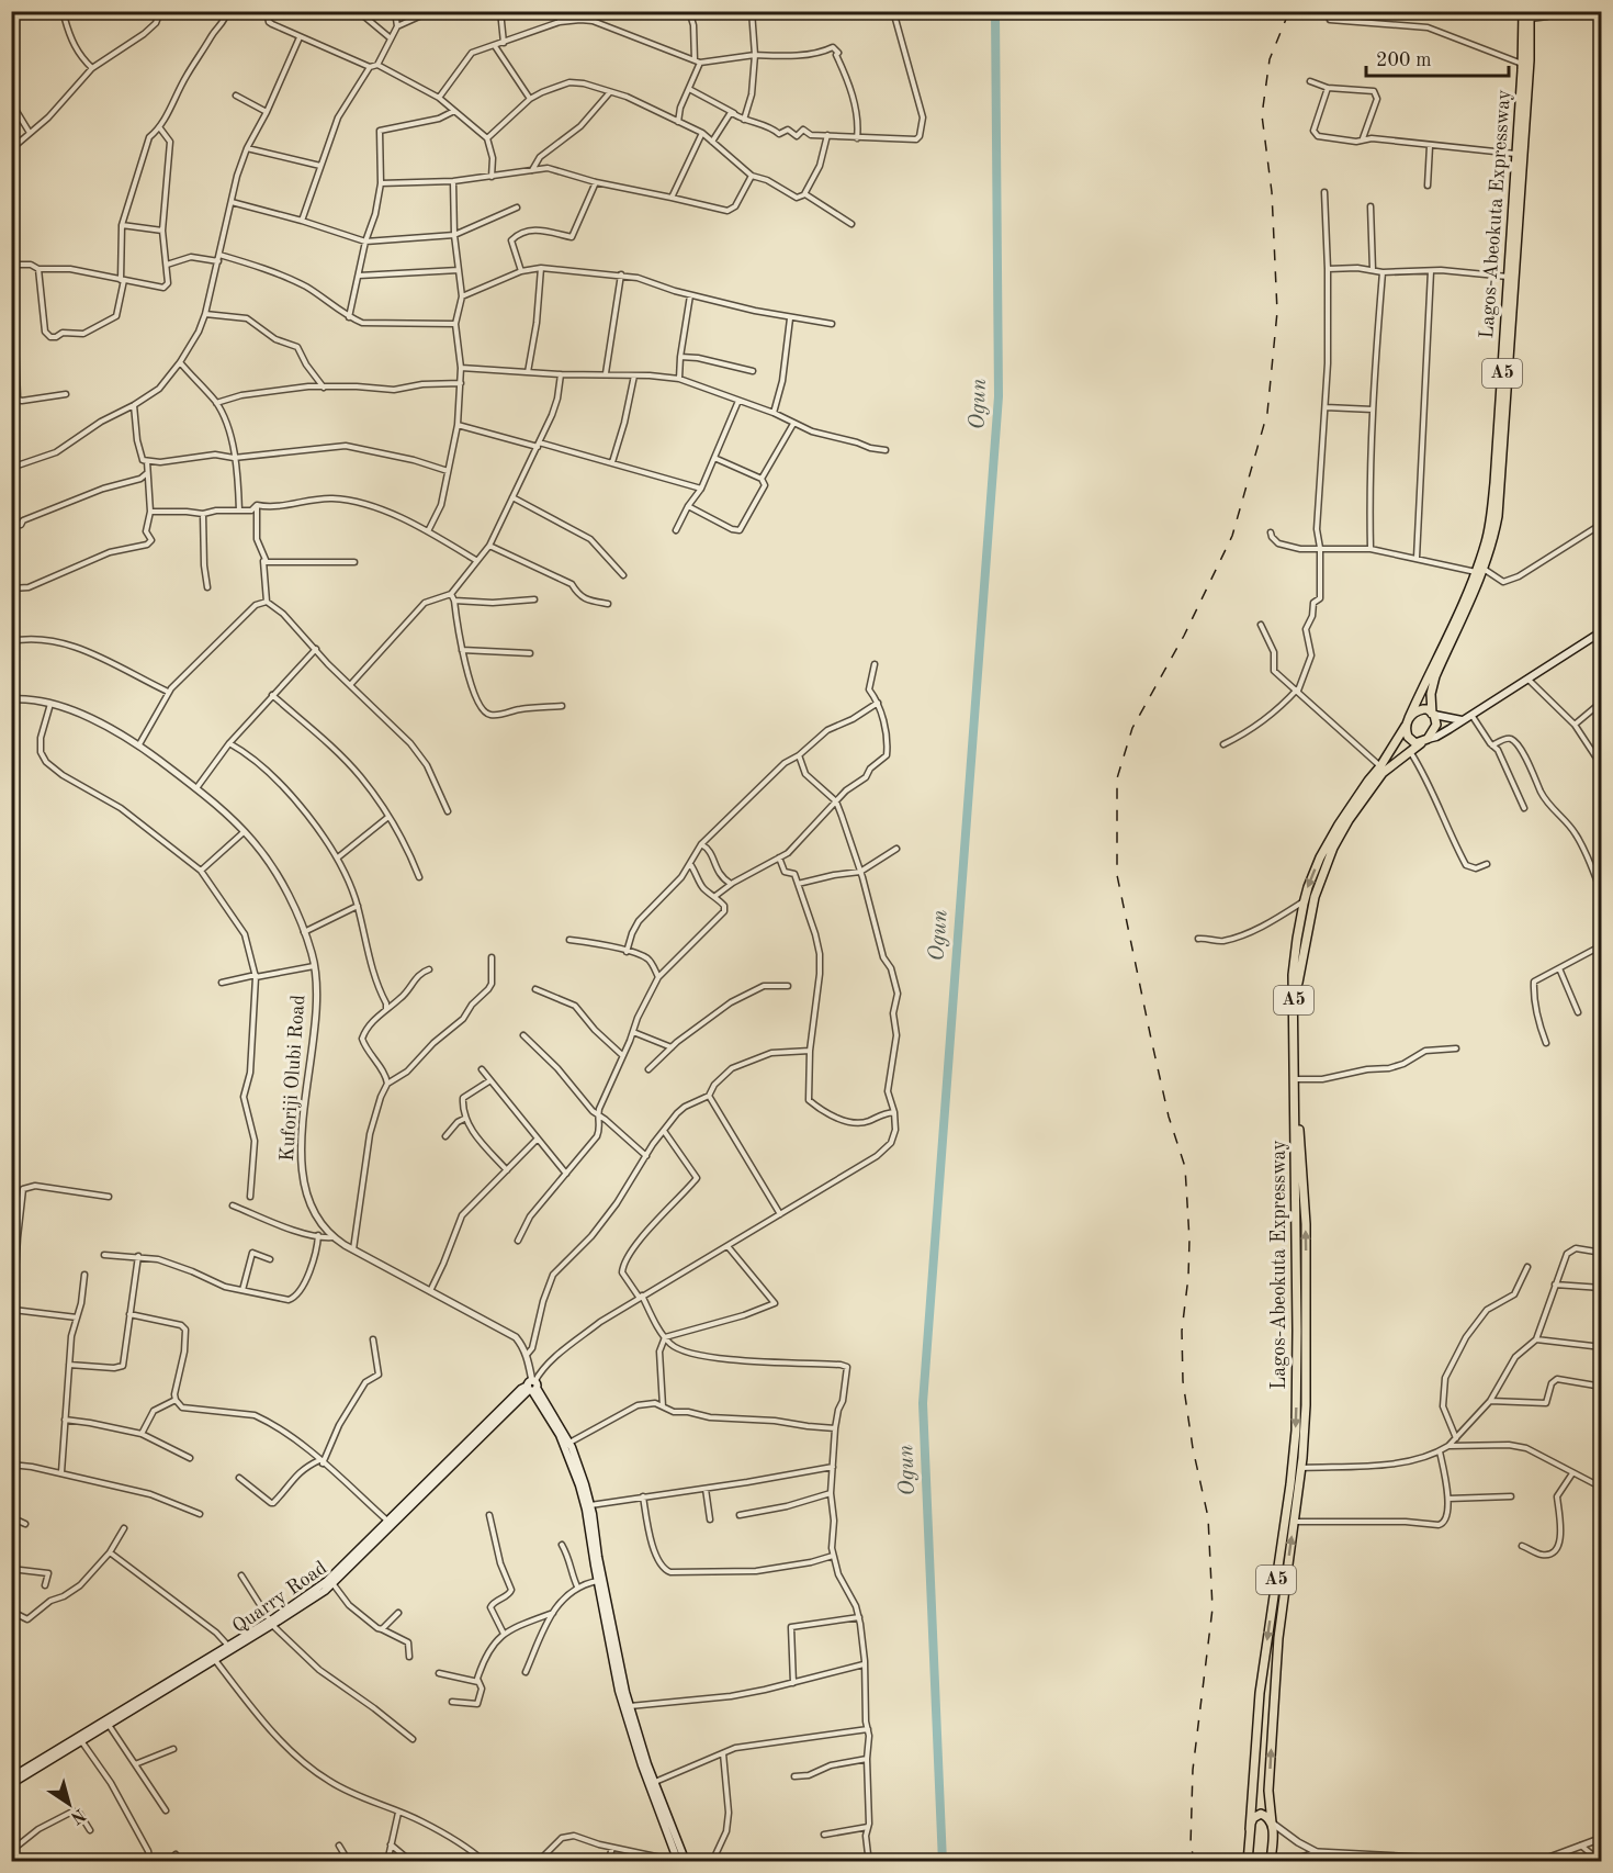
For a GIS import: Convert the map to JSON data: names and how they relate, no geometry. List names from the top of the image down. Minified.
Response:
{"streets":{"highway":["Lagos-Abeokuta Expressway","A5"],"main road":["Quarry Road"],"street":["Kuforiji Olubi Road"]},"crossings":[["Lagos-Abeokuta Expressway","A5"]],"water":["Ogun"],"scale_bar":"200 m","north":"bottom right"}
